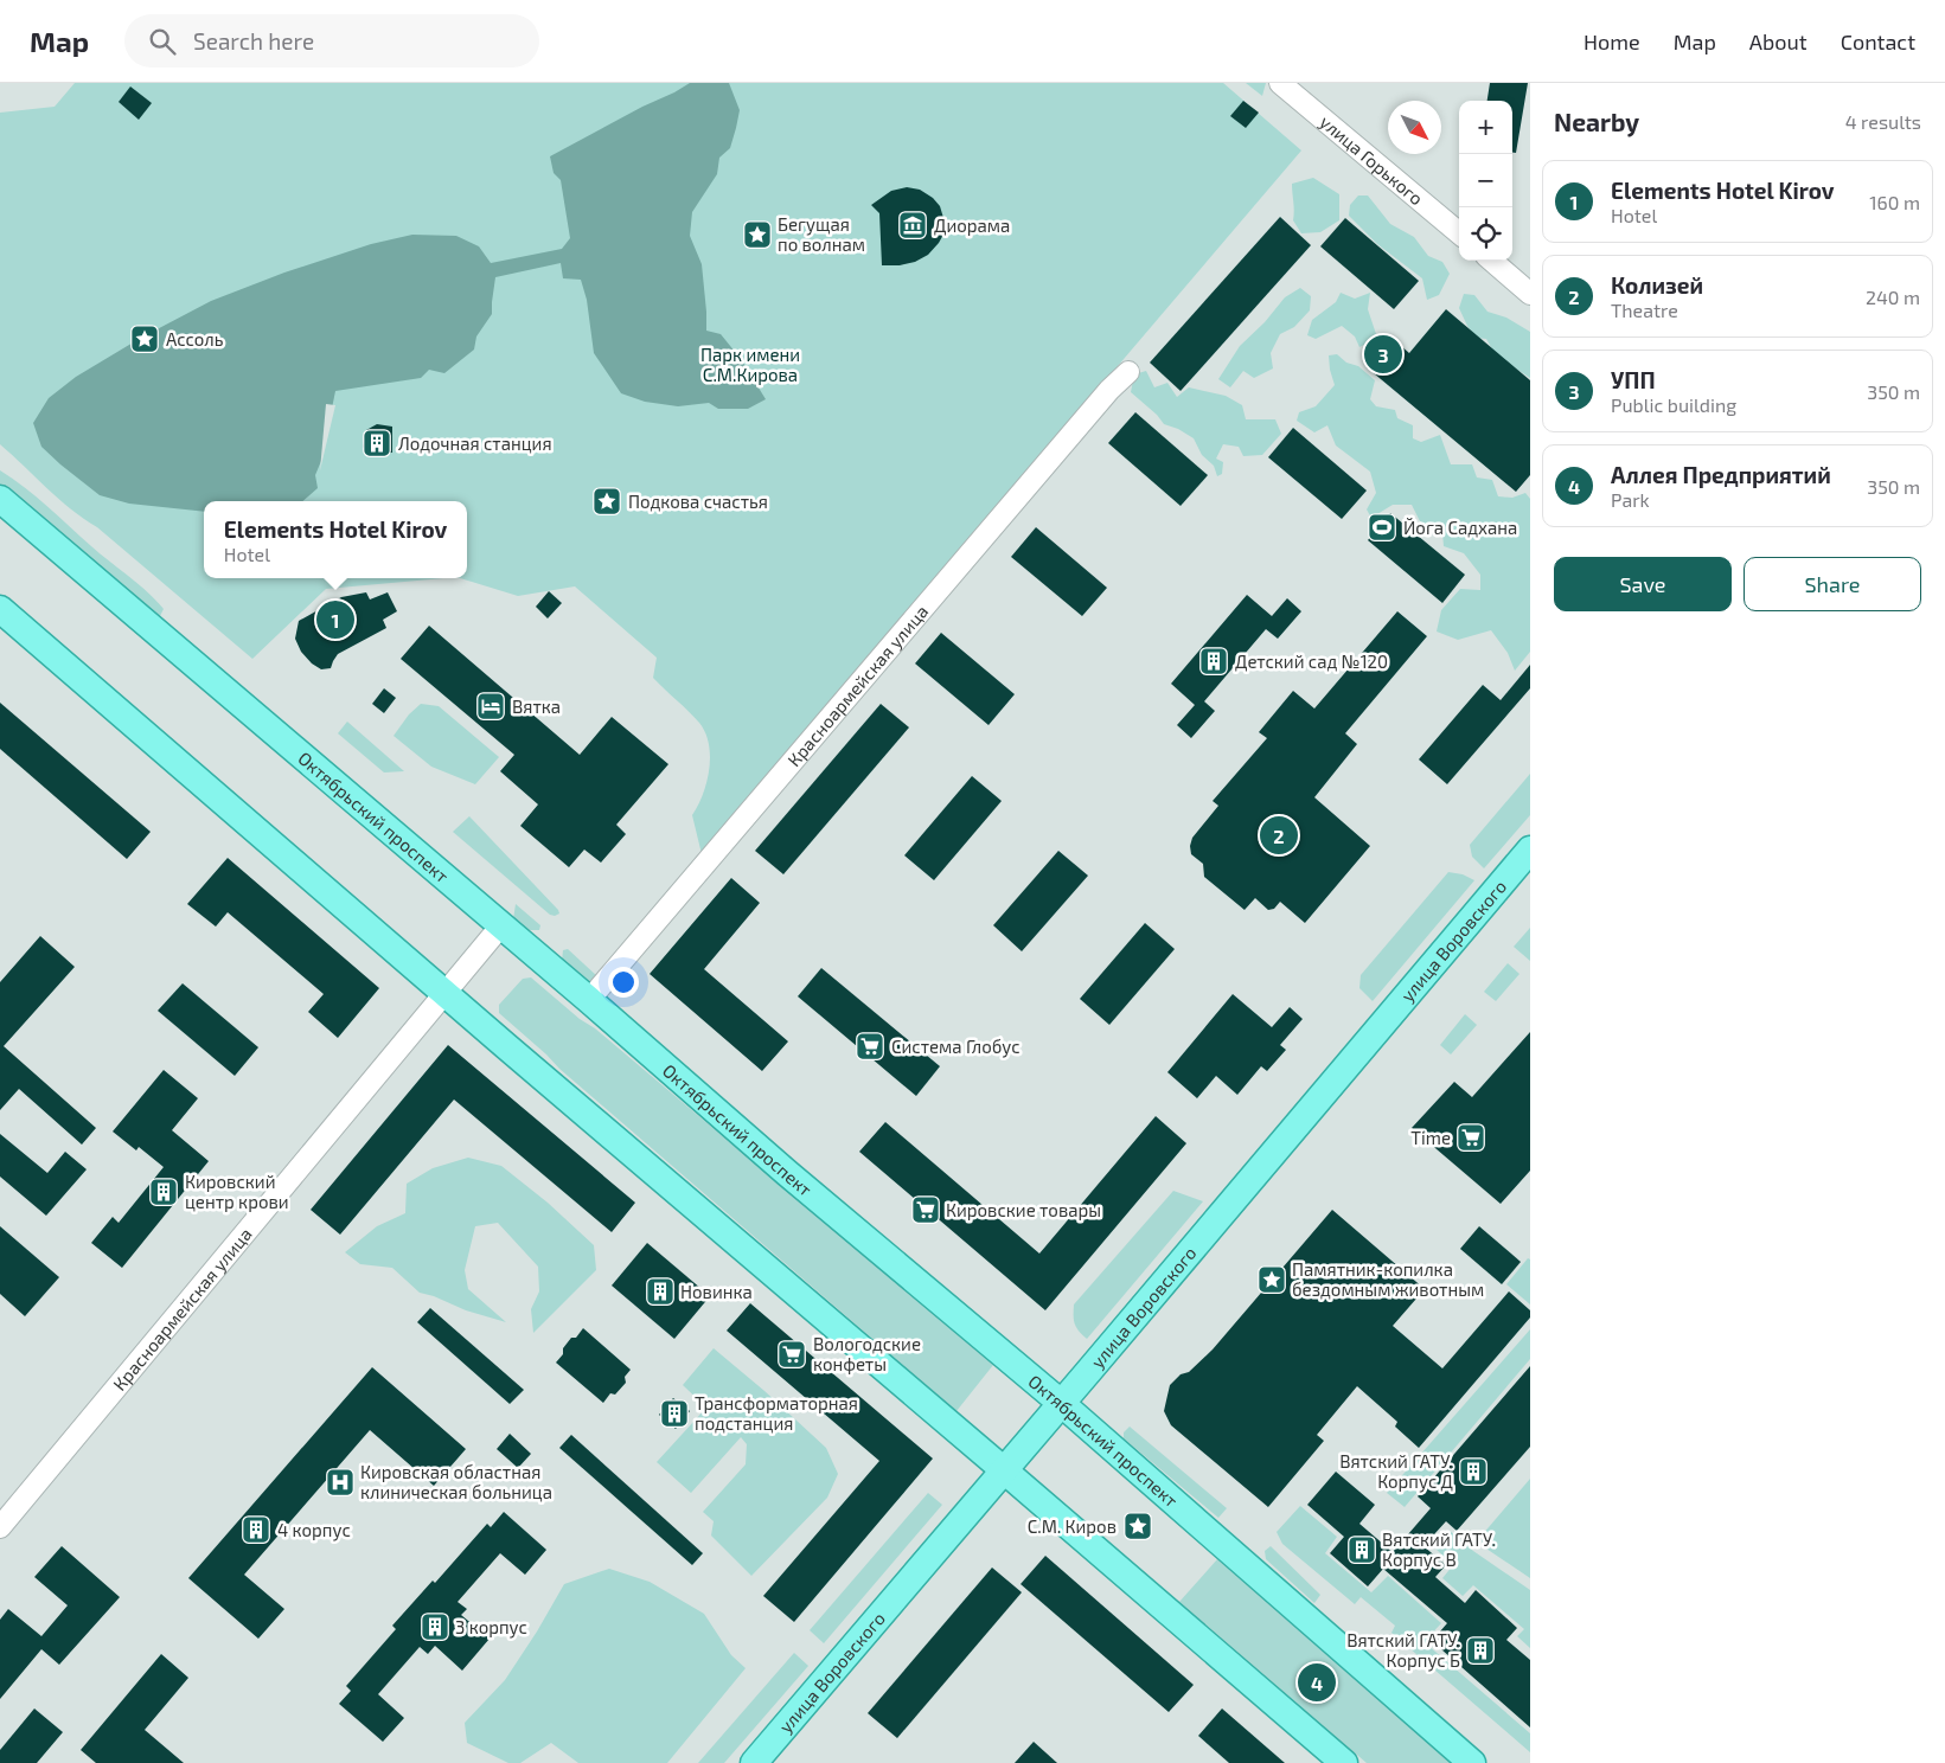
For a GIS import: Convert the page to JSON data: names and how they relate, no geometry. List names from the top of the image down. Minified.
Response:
{"streets":{"main road":["Октябрьский проспект","улица Воровского"],"street":["улица Горького","Красноармейская улица"]},"crossings":[["Красноармейская улица","Октябрьский проспект"],["Октябрьский проспект","улица Воровского"]],"parks":["Парк имени С.М.Кирова"],"places":{"museum":["Диорама"],"place":["Бегущая по волнам","Ассоль","Подкова счастья","Памятник-копилка бездомным животным","С.М. Киров"],"building":["Лодочная станция","Детский сад №120","Кировский центр крови","Новинка","Трансформаторная подстанция","Вятский ГАТУ. Корпус Д","4 корпус","Вятский ГАТУ. Корпус В","3 корпус","Вятский ГАТУ. Корпус Б"],"sports":["Йога Садхана"],"hotel":["Вятка"],"supermarket":["Система Глобус","Time","Кировские товары","Вологодские конфеты"],"hospital":["Кировская областная клиническая больница"]},"north":"bottom right","page":{"header":"Map","search":"Search here","nav":["Home","Map","About","Contact"],"heading":["Nearby","4 results"],"map_buttons":["+","−"],"list":[{"mark":"1","name":"Elements Hotel Kirov","note":"Hotel","value":"160 m"},{"mark":"2","name":"Колизей","note":"Theatre","value":"240 m"},{"mark":"3","name":"УПП","note":"Public building","value":"350 m"},{"mark":"4","name":"Аллея Предприятий","note":"Park","value":"350 m"}],"pins":["3","1","2","4"],"popup":["Elements Hotel Kirov","Hotel"],"buttons":["Save","Share"]}}
